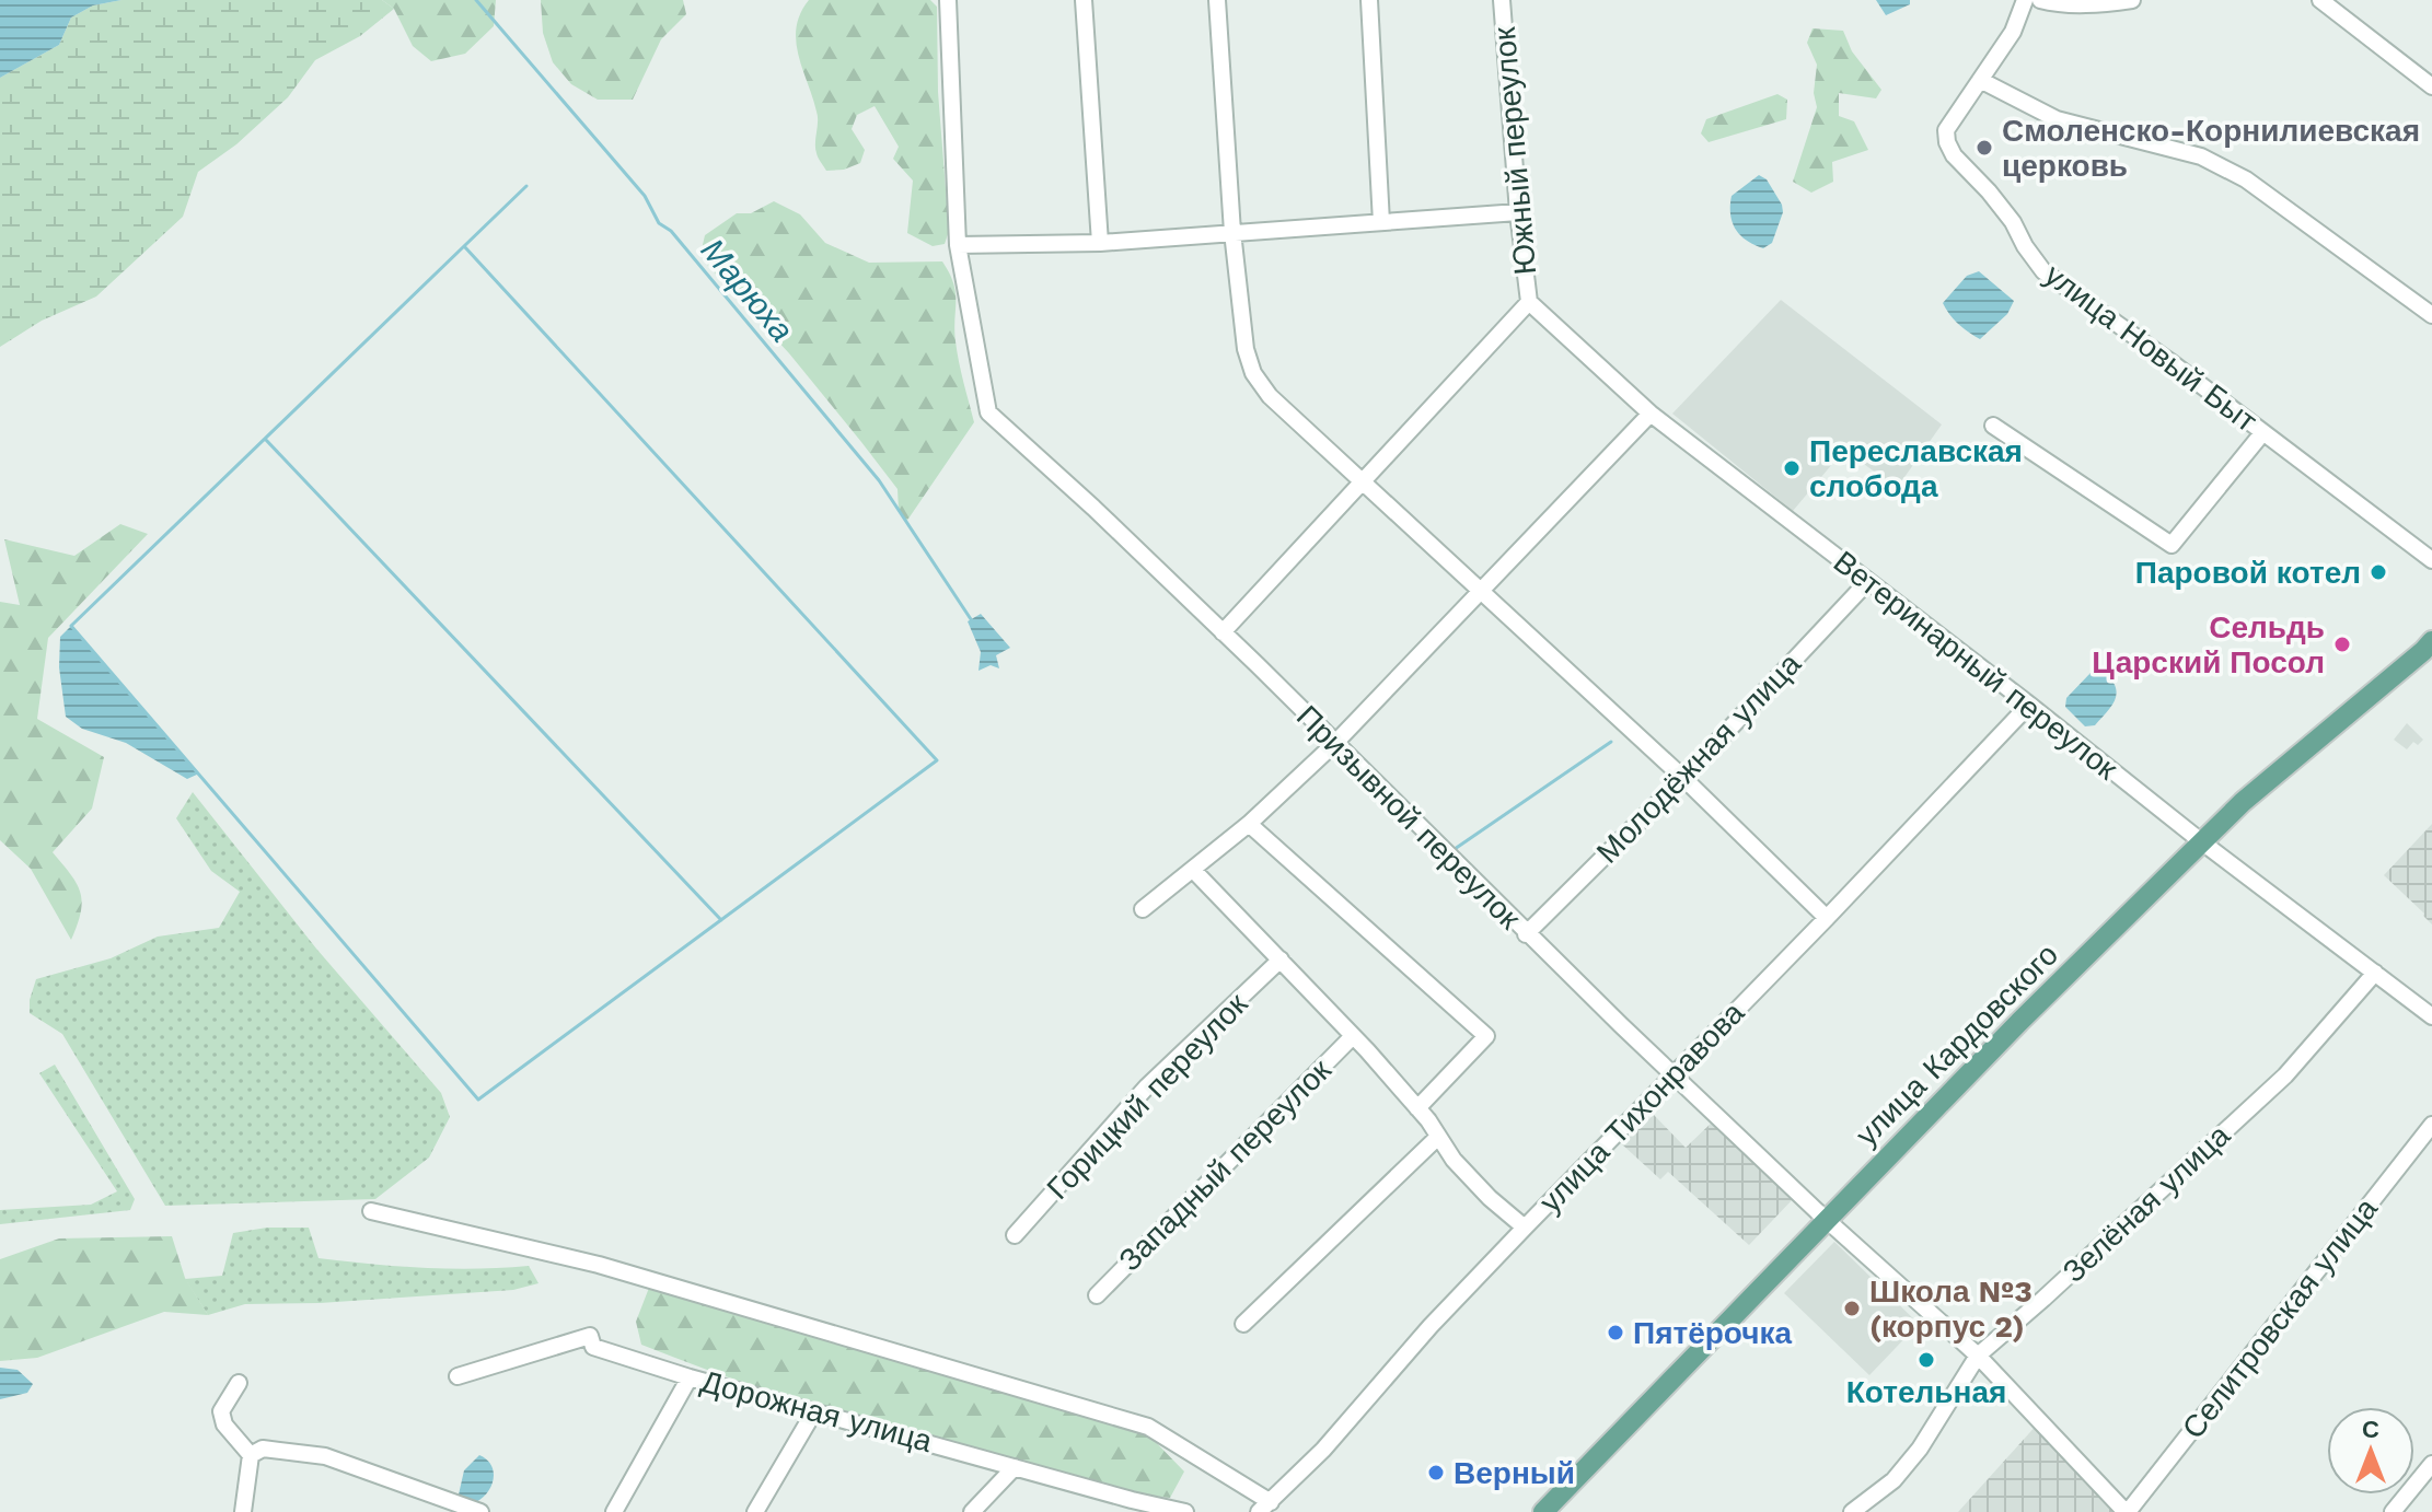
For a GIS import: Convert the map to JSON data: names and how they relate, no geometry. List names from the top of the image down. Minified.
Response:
{"streets":{"main road":["улица Кардовского"],"street":["Южный переулок","улица Новый Быт","Ветеринарный переулок","Молодёжная улица","Призывной переулок","Горицкий переулок","улица Тихонравова","Западный переулок","Зелёная улица","Селитровская улица","Дорожная улица"]},"crossings":[["Южный переулок","Ветеринарный переулок"],["Ветеринарный переулок","Молодёжная улица"],["Ветеринарный переулок","улица Кардовского"],["Ветеринарный переулок","улица Тихонравова"],["Ветеринарный переулок","Зелёная улица"],["Молодёжная улица","Призывной переулок"],["Призывной переулок","улица Кардовского"],["Призывной переулок","улица Тихонравова"],["Призывной переулок","Зелёная улица"],["Призывной переулок","Селитровская улица"]],"water":["Марюха"],"places":["Смоленско-Корнилиевская церковь","Переславская слобода","Паровой котел","Сельдь Царский Посол","Школа №3 (корпус 2)","Пятёрочка","Котельная","Верный"],"north":"top"}
